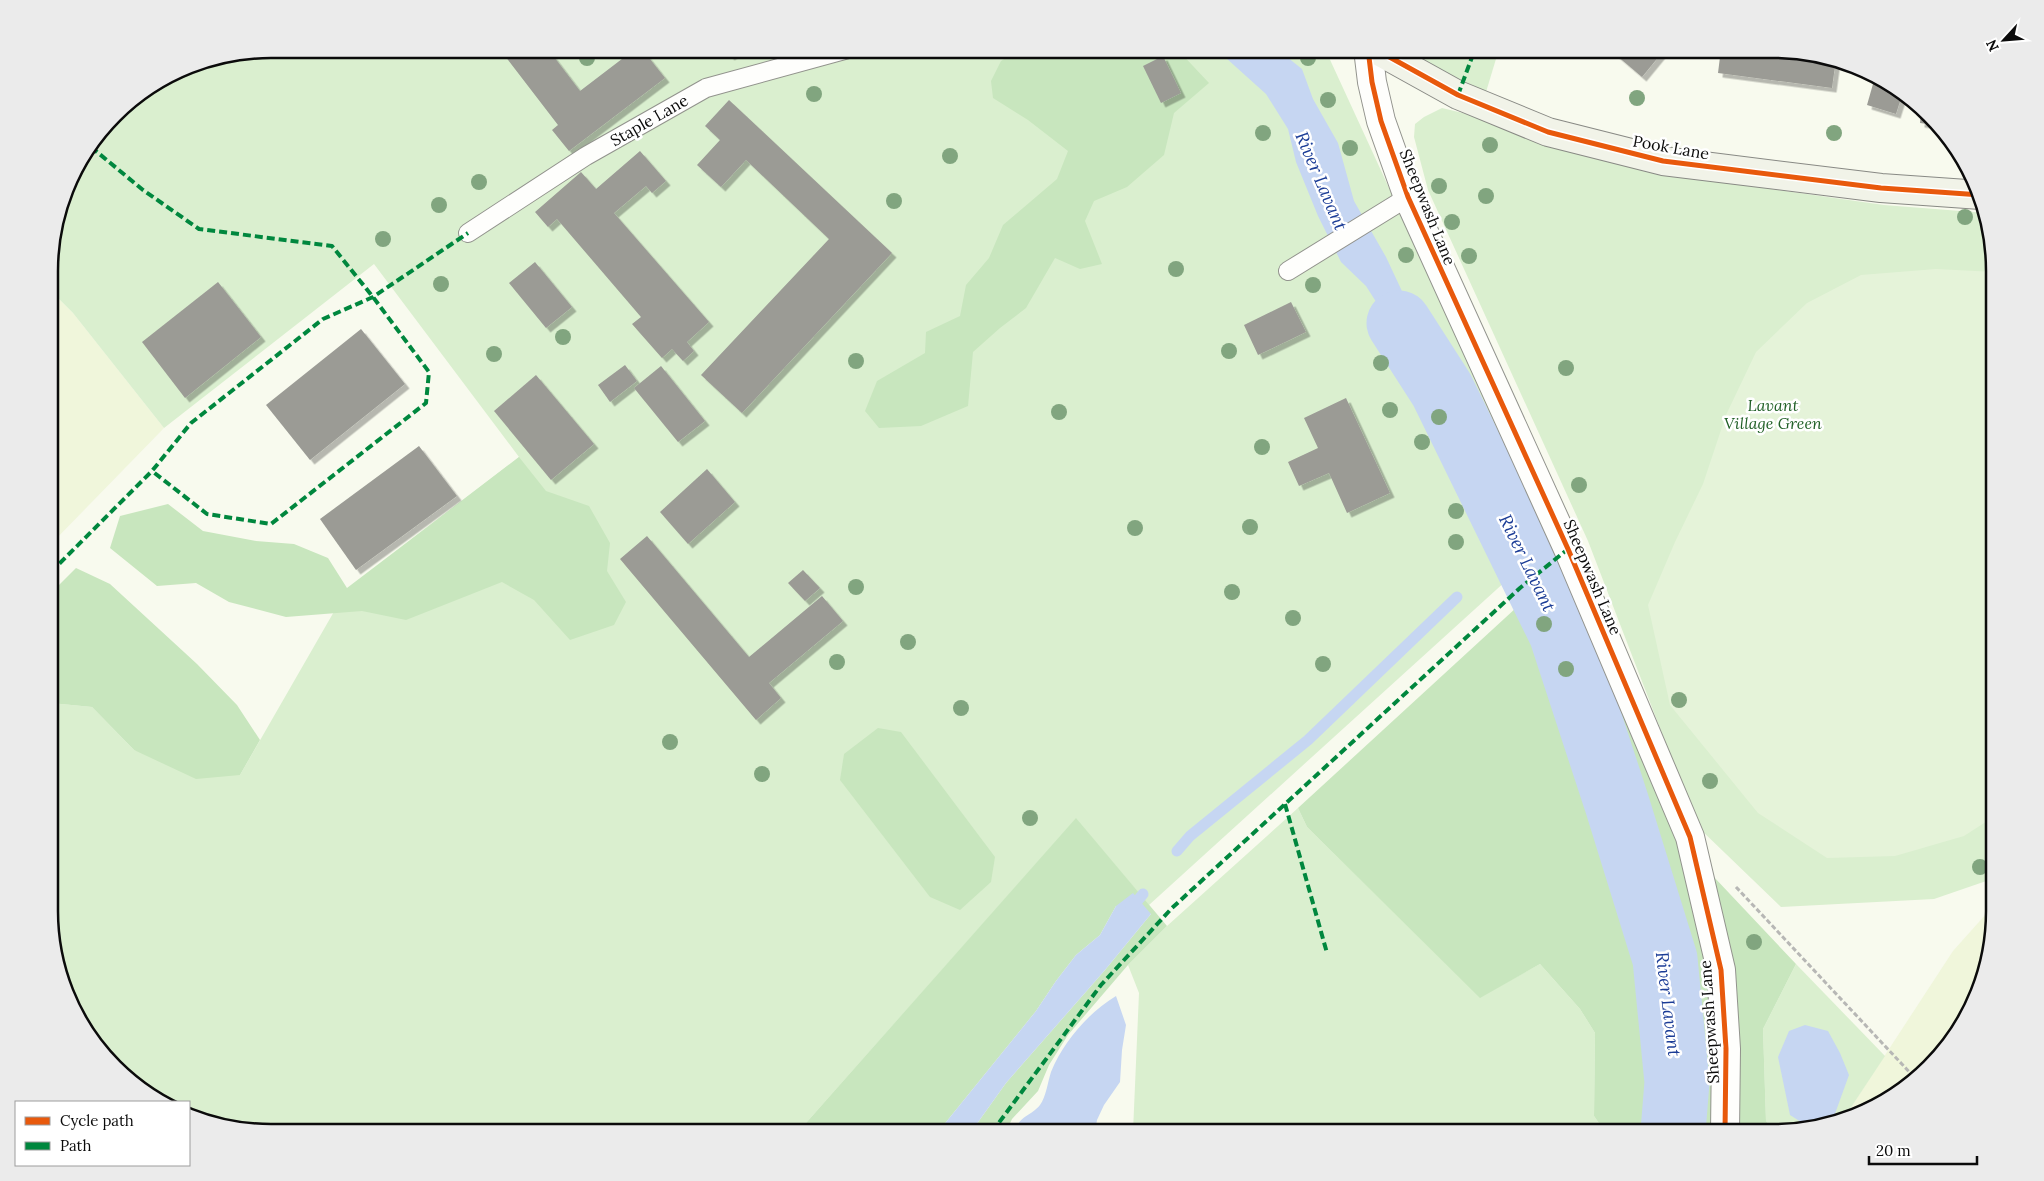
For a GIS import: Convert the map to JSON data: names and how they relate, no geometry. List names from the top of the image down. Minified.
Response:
{"streets":{"street":["Pook Lane","Sheepwash Lane"],"lane":["Staple Lane"]},"water":["River Lavant"],"parks":["Lavant Village Green"],"legend":["Cycle path","Path"],"scale_bar":"20 m","north":"bottom left"}
